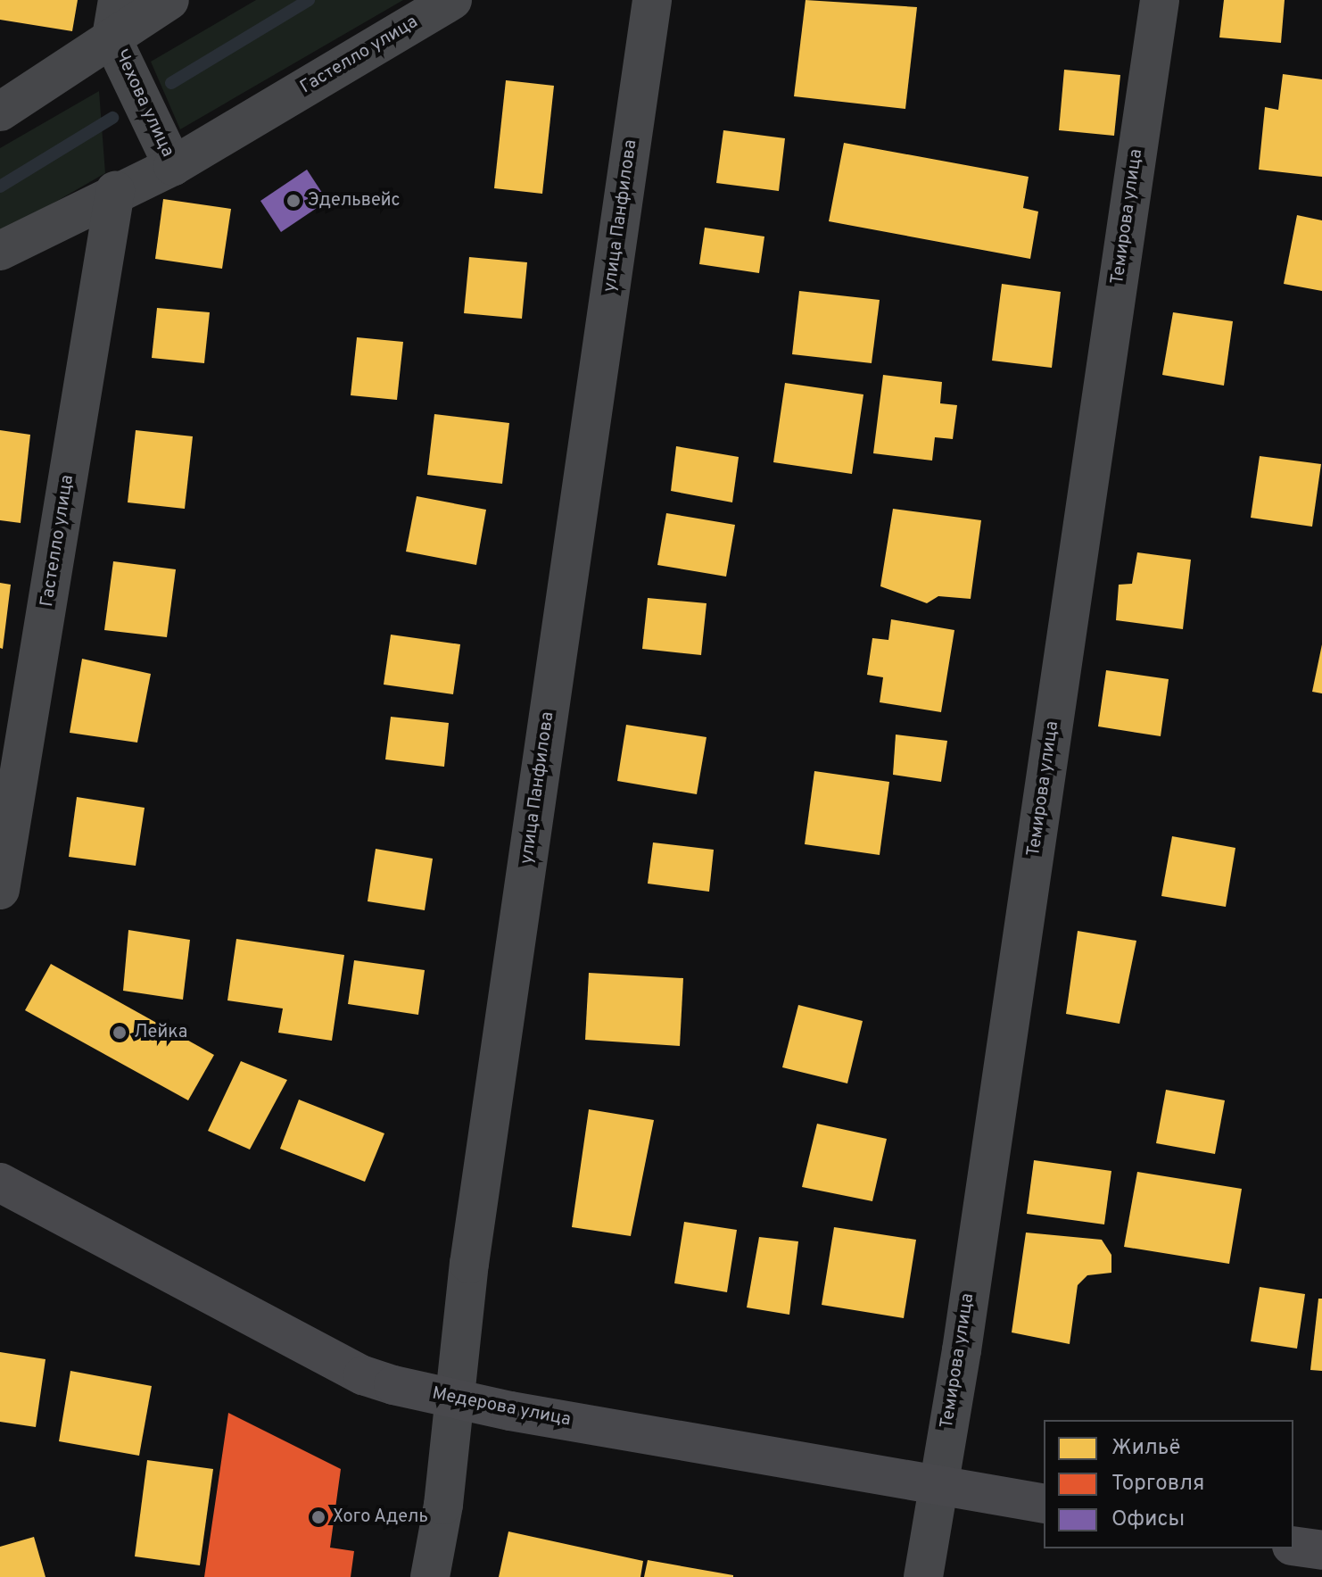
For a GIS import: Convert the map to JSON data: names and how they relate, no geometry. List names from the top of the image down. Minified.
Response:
{"streets":{"main road":["Медерова улица"],"street":["Гастелло улица","Чехова улица","улица Панфилова","Темирова улица"]},"crossings":[["Гастелло улица","Чехова улица"],["улица Панфилова","Медерова улица"],["Темирова улица","Медерова улица"]],"places":["Эдельвейс","Лейка","Хого Адель"],"legend":["Жильё","Торговля","Офисы"]}
